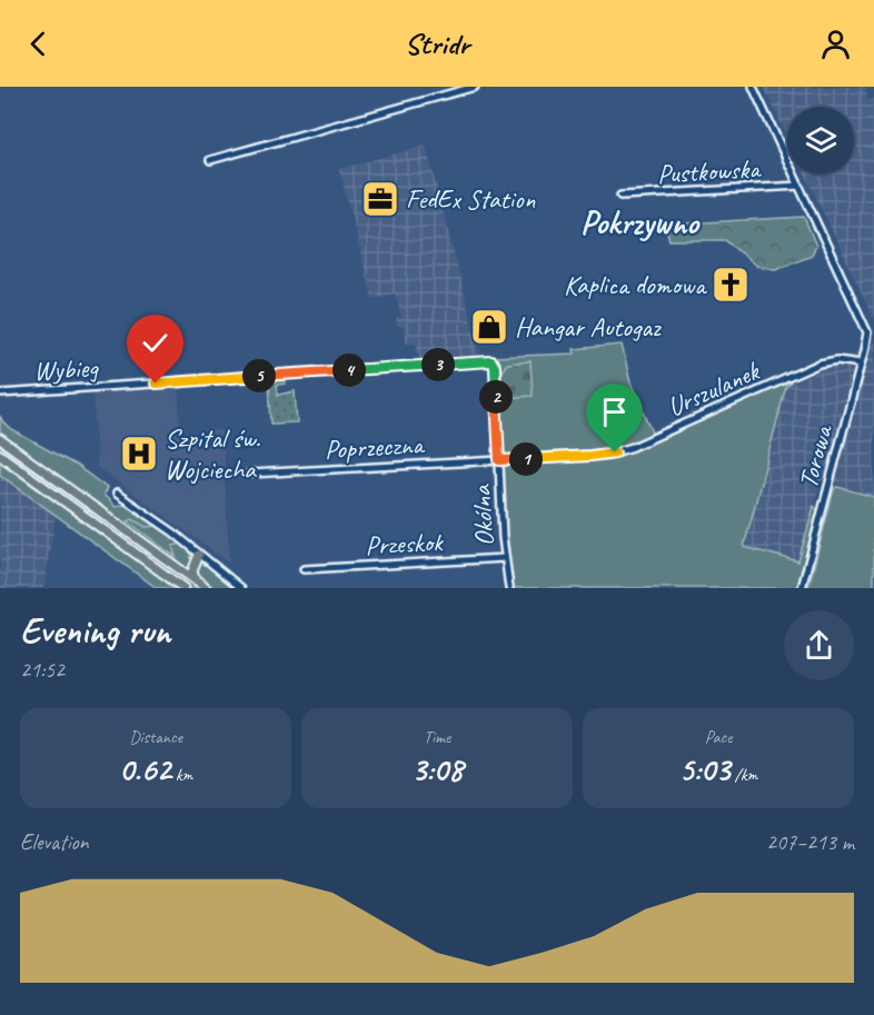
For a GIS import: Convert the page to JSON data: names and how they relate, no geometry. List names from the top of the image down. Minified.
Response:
{"streets":{"street":["Pustkowska","Wybieg","Urszulanek","Poprzeczna","Torowa","Okólna","Przeskok"]},"crossings":[["Wybieg","Okólna"],["Urszulanek","Poprzeczna"],["Urszulanek","Torowa"],["Urszulanek","Okólna"],["Poprzeczna","Okólna"],["Okólna","Przeskok"]],"districts":["Pokrzywno"],"places":{"office":["FedEx Station"],"church":["Kaplica domowa"],"shop":["Hangar Autogaz"],"hospital":["Szpital św. Wojciecha"]},"page":{"header":"Stridr","pins":["3","4","5","2","1"],"heading":["Evening run","21:52"],"stats":[["Distance","0.62 km"],["Time","3:08"],["Pace","5:03 /km"]],"chart":["Elevation","207–213 m"]}}
